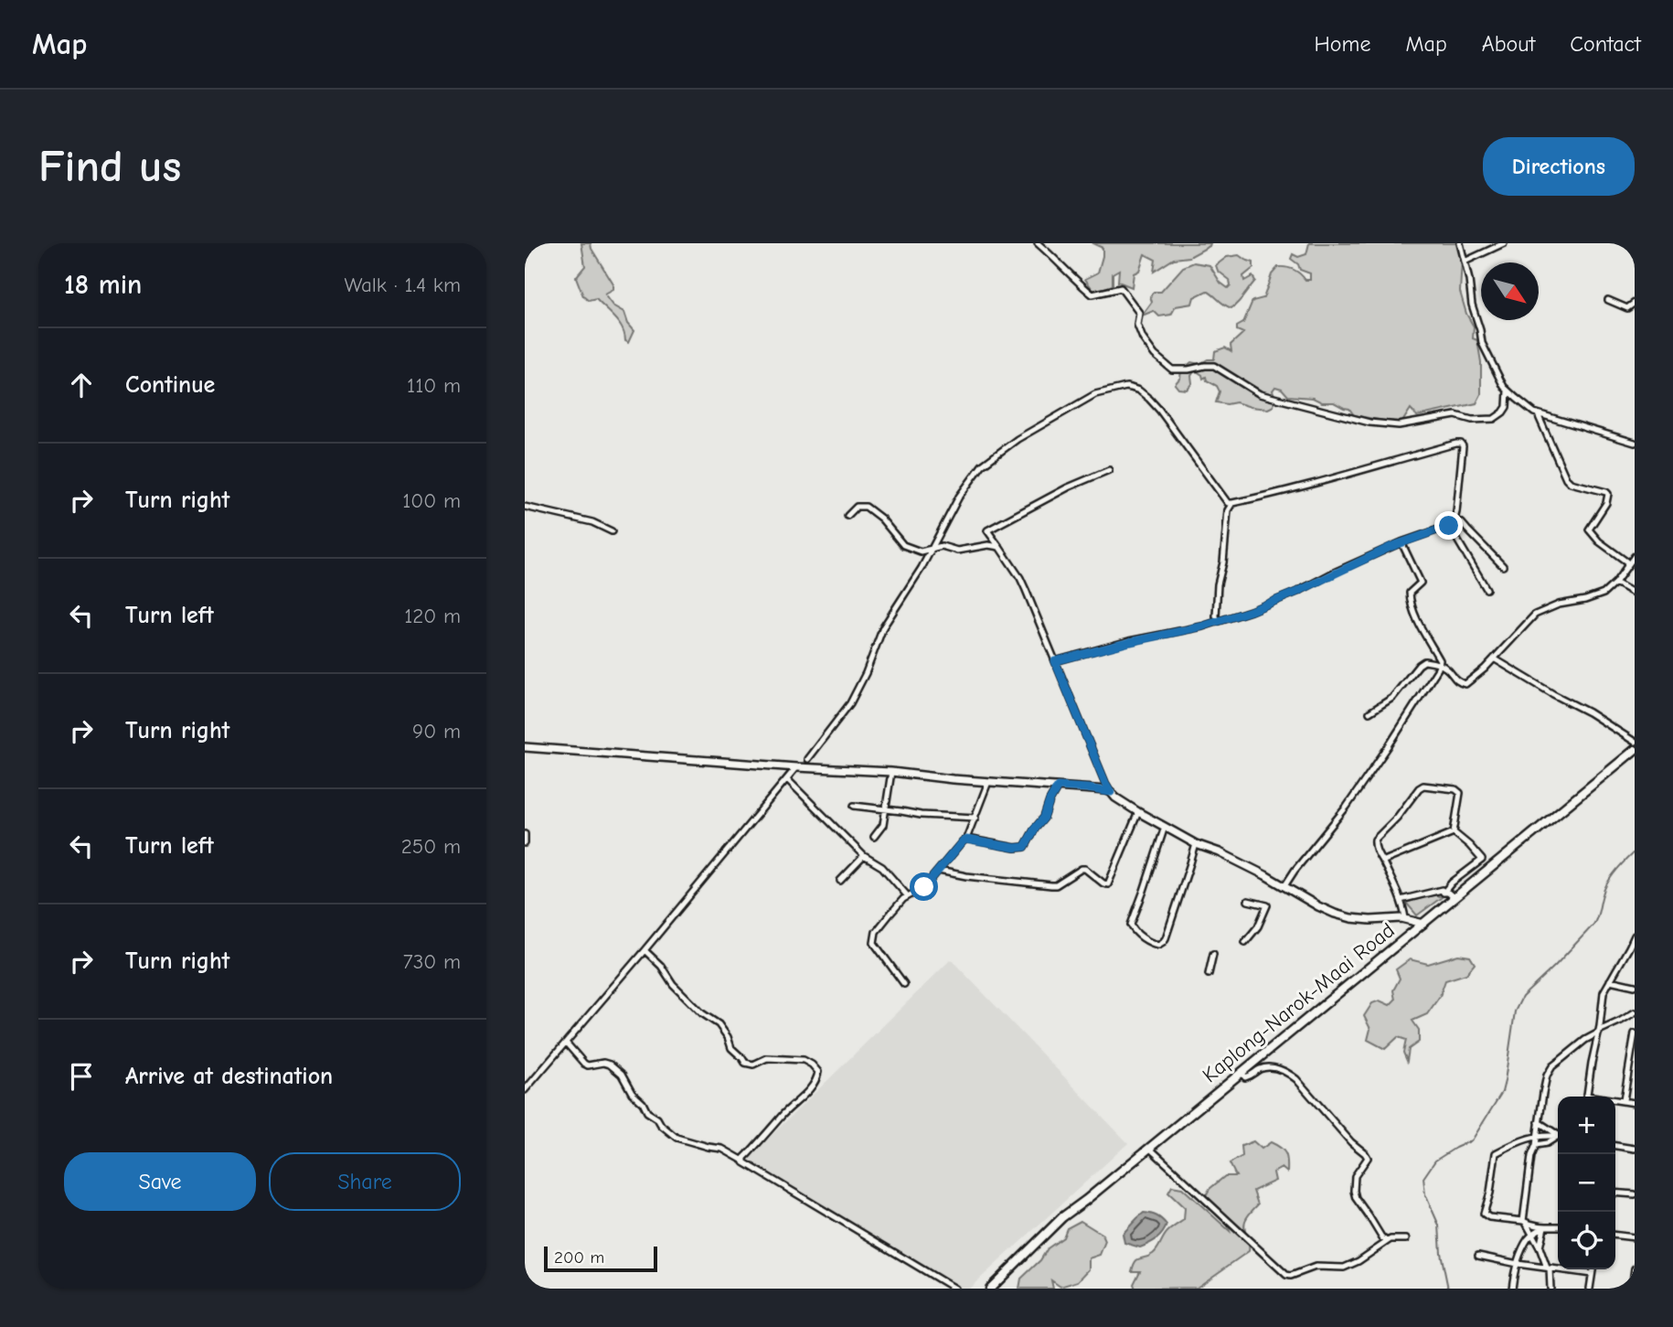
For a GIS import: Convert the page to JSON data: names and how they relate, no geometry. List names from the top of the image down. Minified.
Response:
{"streets":{"highway":["Kaplong-Narok-Maai Road"]},"scale_bar":"200 m","north":"bottom right","page":{"header":"Map","nav":["Home","Map","About","Contact"],"buttons":["Directions",["Save","Share"]],"title":"Find us","heading":["18 min","Walk · 1.4 km"],"list":[["Continue","110 m"],["Turn right","100 m"],["Turn left","120 m"],["Turn right","90 m"],["Turn left","250 m"],["Turn right","730 m"],"Arrive at destination"],"map_buttons":["+","−"],"scale":"200 m"}}
